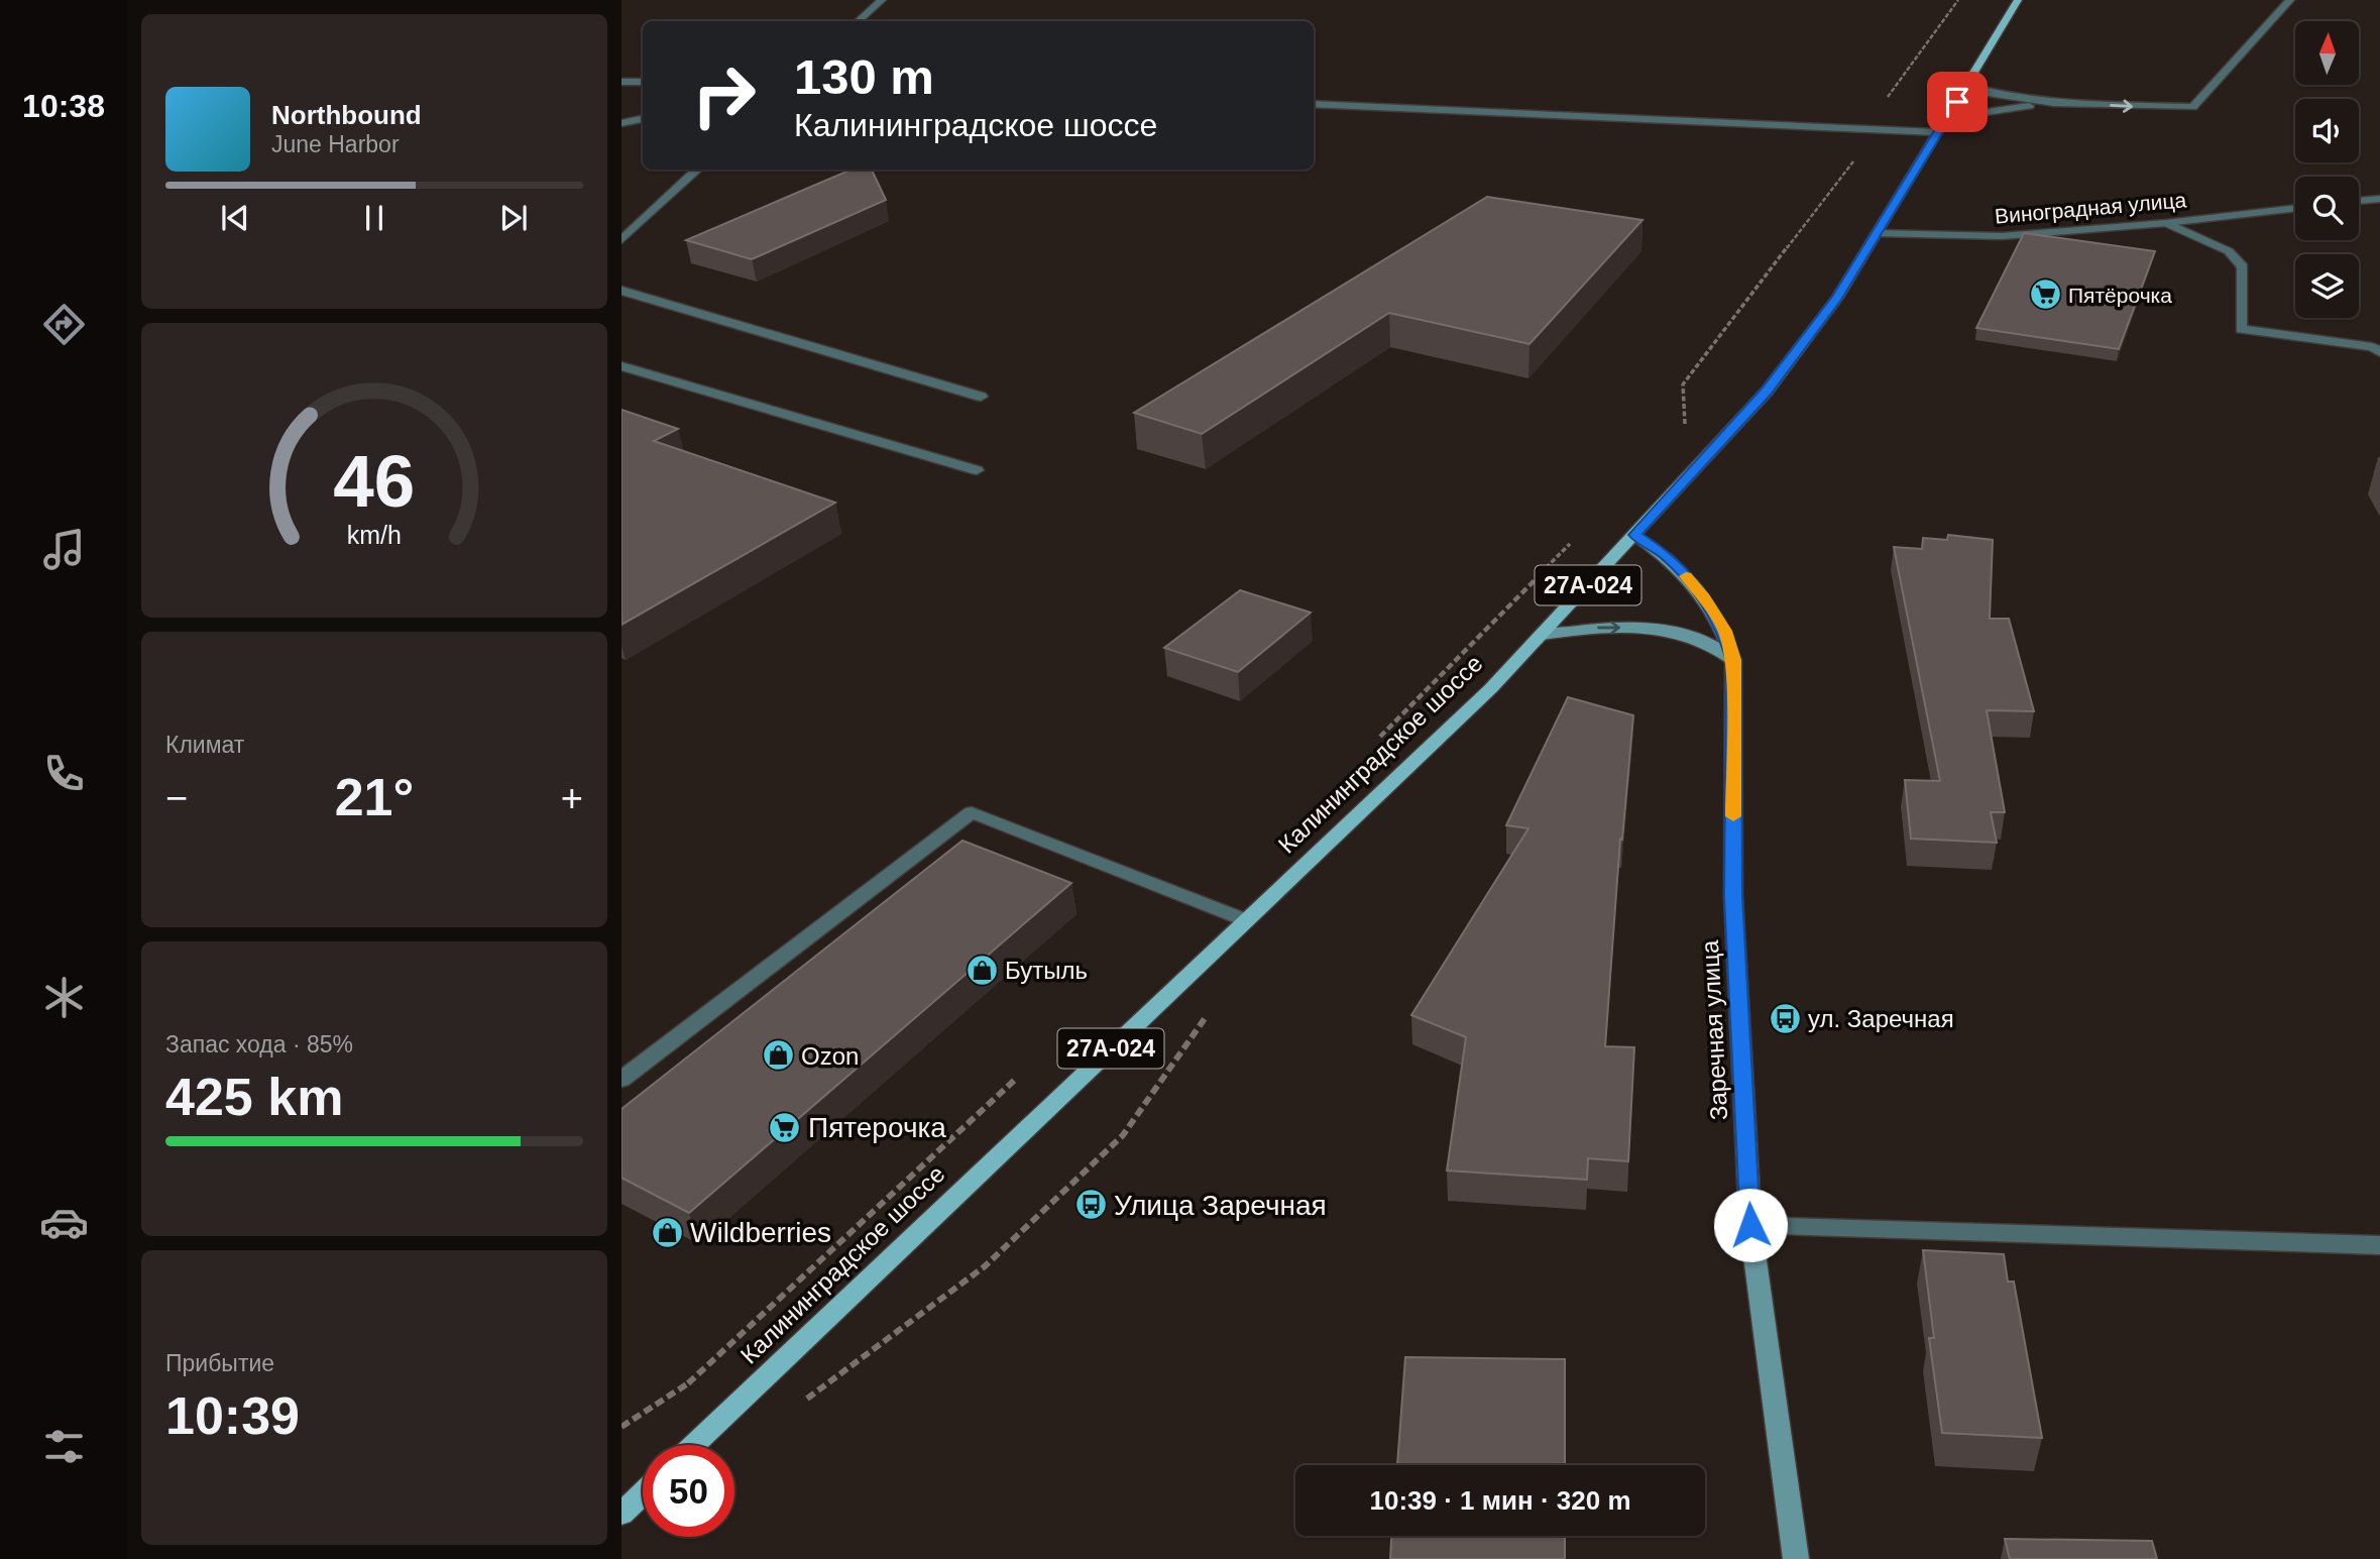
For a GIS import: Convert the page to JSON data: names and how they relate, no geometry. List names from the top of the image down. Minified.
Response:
{"streets":{"main road":["27А-024","Калининградское шоссе","Заречная улица"],"street":["Виноградная улица"]},"crossings":[["Виноградная улица","Калининградское шоссе"],["Калининградское шоссе","Заречная улица"]],"places":{"supermarket":["Пятёрочка","Пятерочка"],"shop":["Бутыль","Ozon","Wildberries"],"bus stop":["ул. Заречная","Улица Заречная"]},"north":"top","page":{"tabs":"10:38","turn":["130 m","Калининградское шоссе"],"song":["Northbound","June Harbor"],"tile":["Климат",["Запас хода · 85%","425 km"],["Прибытие","10:39"]],"heat":["−","21°","+"],"limit":"50","trip":"10:39 · 1 мин · 320 m","gauge":["46","km/h"]}}
